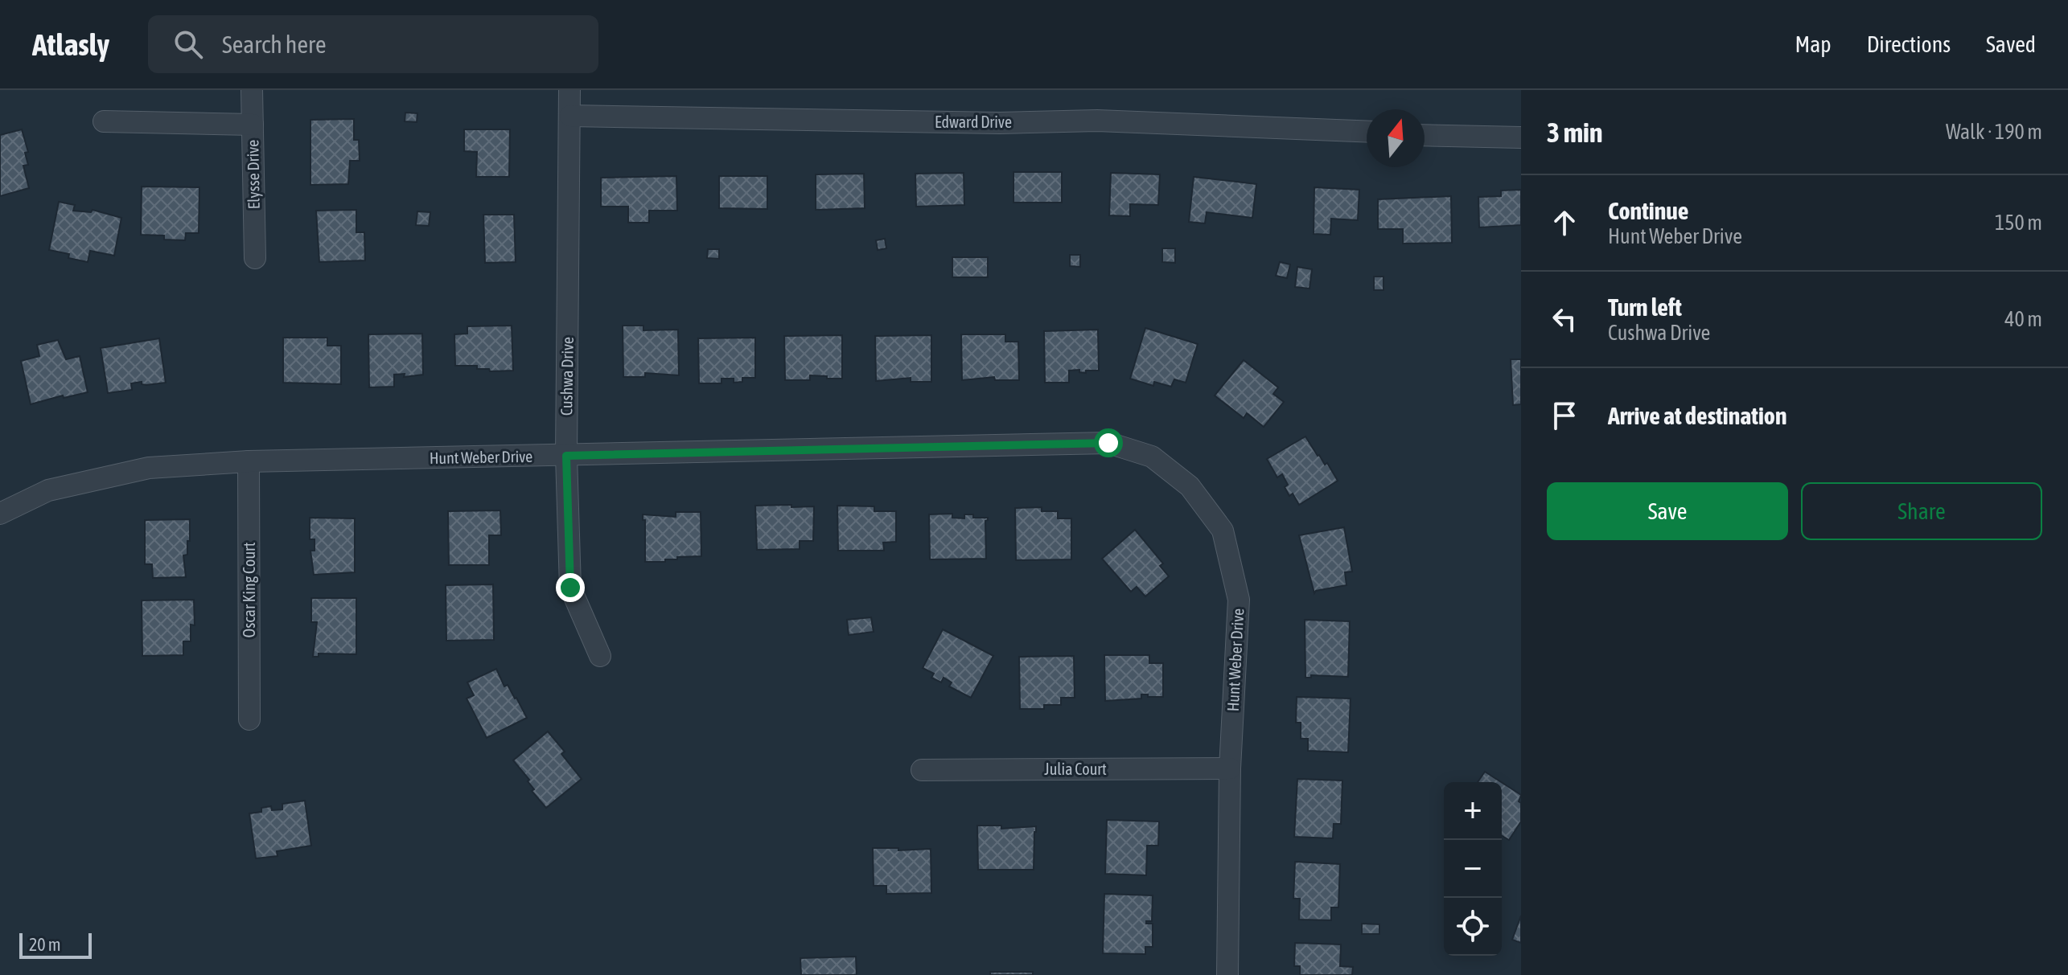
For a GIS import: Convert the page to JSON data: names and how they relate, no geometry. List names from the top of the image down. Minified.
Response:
{"streets":{"street":["Edward Drive","Elysse Drive","Cushwa Drive","Hunt Weber Drive","Oscar King Court","Julia Court"]},"crossings":[["Edward Drive","Cushwa Drive"],["Cushwa Drive","Hunt Weber Drive"],["Hunt Weber Drive","Oscar King Court"],["Hunt Weber Drive","Julia Court"]],"scale_bar":"20 m","north":"top","page":{"header":"Atlasly","search":"Search here","nav":["Map","Directions","Saved"],"heading":["3 min","Walk · 190 m"],"list":[["Continue","Hunt Weber Drive","150 m"],["Turn left","Cushwa Drive","40 m"],"Arrive at destination"],"buttons":["Save","Share"],"map_buttons":["+","−"],"scale":"20 m"}}
